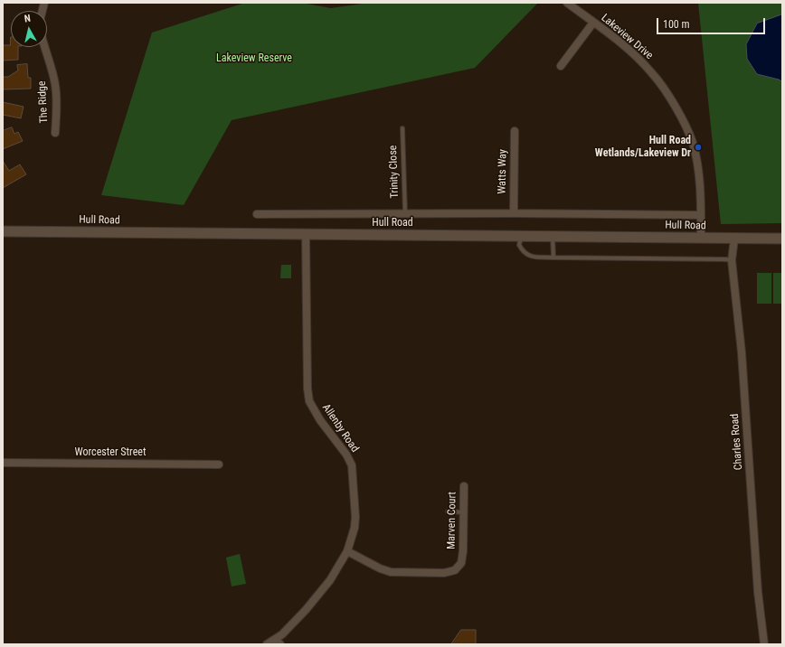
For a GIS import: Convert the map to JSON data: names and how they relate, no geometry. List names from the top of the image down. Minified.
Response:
{"streets":{"main road":["Hull Road"],"street":["Lakeview Drive","The Ridge","Watts Way","Allenby Road","Charles Road","Worcester Street","Marven Court"],"lane":["Trinity Close"]},"crossings":[["Lakeview Drive","Hull Road"],["Trinity Close","Hull Road"],["Watts Way","Hull Road"],["Hull Road","Allenby Road"],["Hull Road","Charles Road"],["Allenby Road","Marven Court"]],"parks":["Lakeview Reserve"],"places":["Hull Road Wetlands/Lakeview Dr"],"scale_bar":"100 m","north":"top"}
